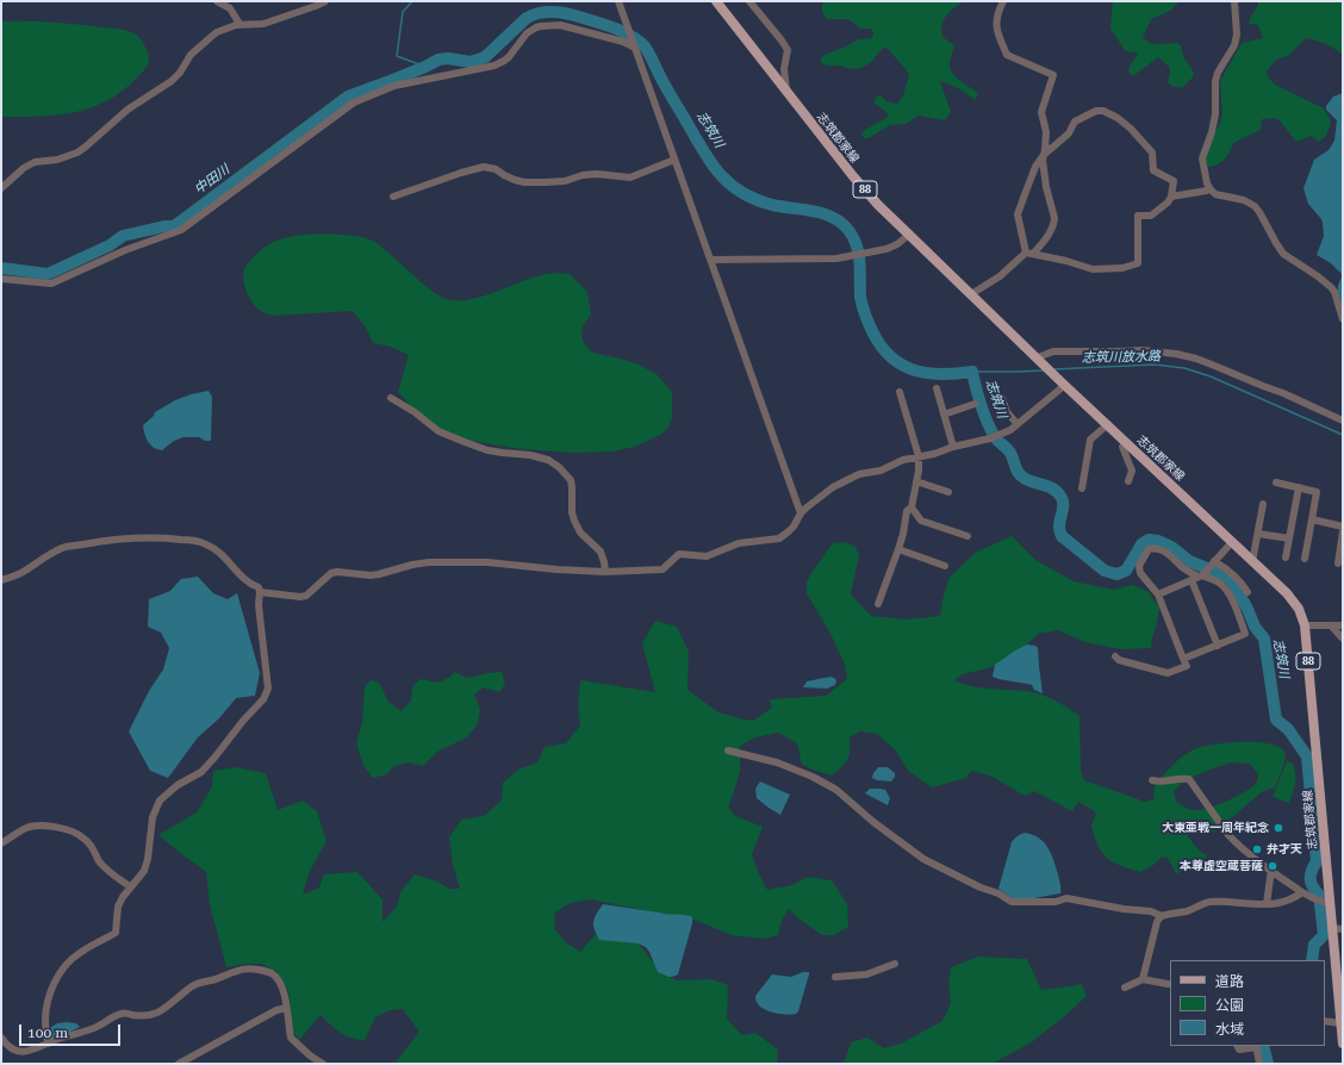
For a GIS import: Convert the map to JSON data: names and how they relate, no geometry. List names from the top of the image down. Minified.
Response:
{"streets":{"main road":["志筑郡家線","88"]},"water":["志筑川","中田川","志筑川放水路"],"places":["大東亜戦一周年紀念","弁才天","本尊虚空蔵菩薩"],"legend":["道路","公園","水域"],"scale_bar":"100 m"}
